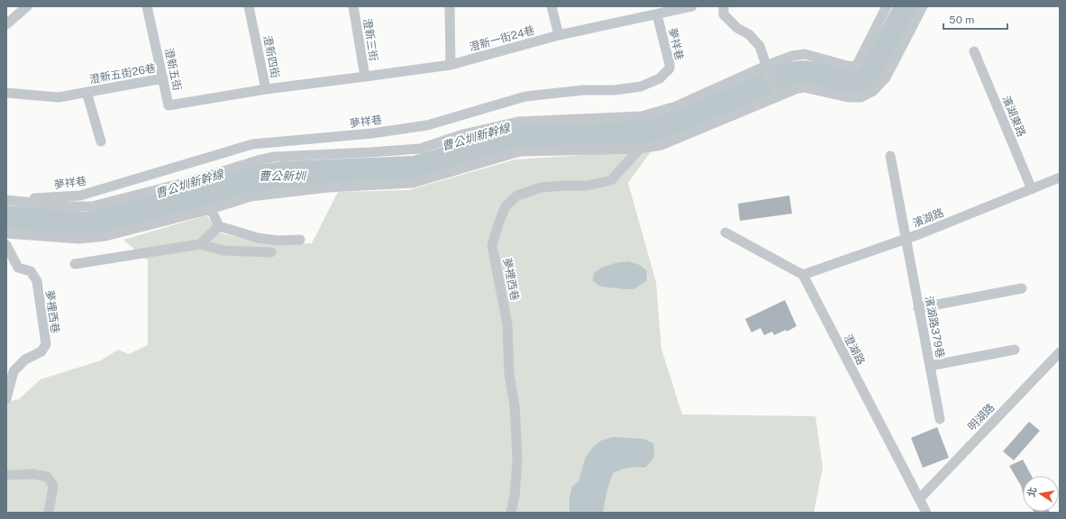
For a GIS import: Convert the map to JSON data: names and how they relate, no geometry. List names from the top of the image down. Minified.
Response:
{"streets":{"street":["澄新一街24巷","澄新三街","夢祥巷","澄新四街","澄新五街","澄新五街26巷","濱湖東路","濱湖路","夢裡西巷","濱湖路379巷","澄湖路","明湖路"]},"crossings":[["澄新一街24巷","澄新三街"],["澄新一街24巷","夢祥巷"],["澄新四街","澄新五街"],["澄新五街","澄新五街26巷"],["濱湖東路","濱湖路"],["濱湖路","濱湖路379巷"],["濱湖路","澄湖路"],["澄湖路","明湖路"]],"water":["曹公圳新幹線","曹公新圳"],"scale_bar":"50 m","north":"left"}
